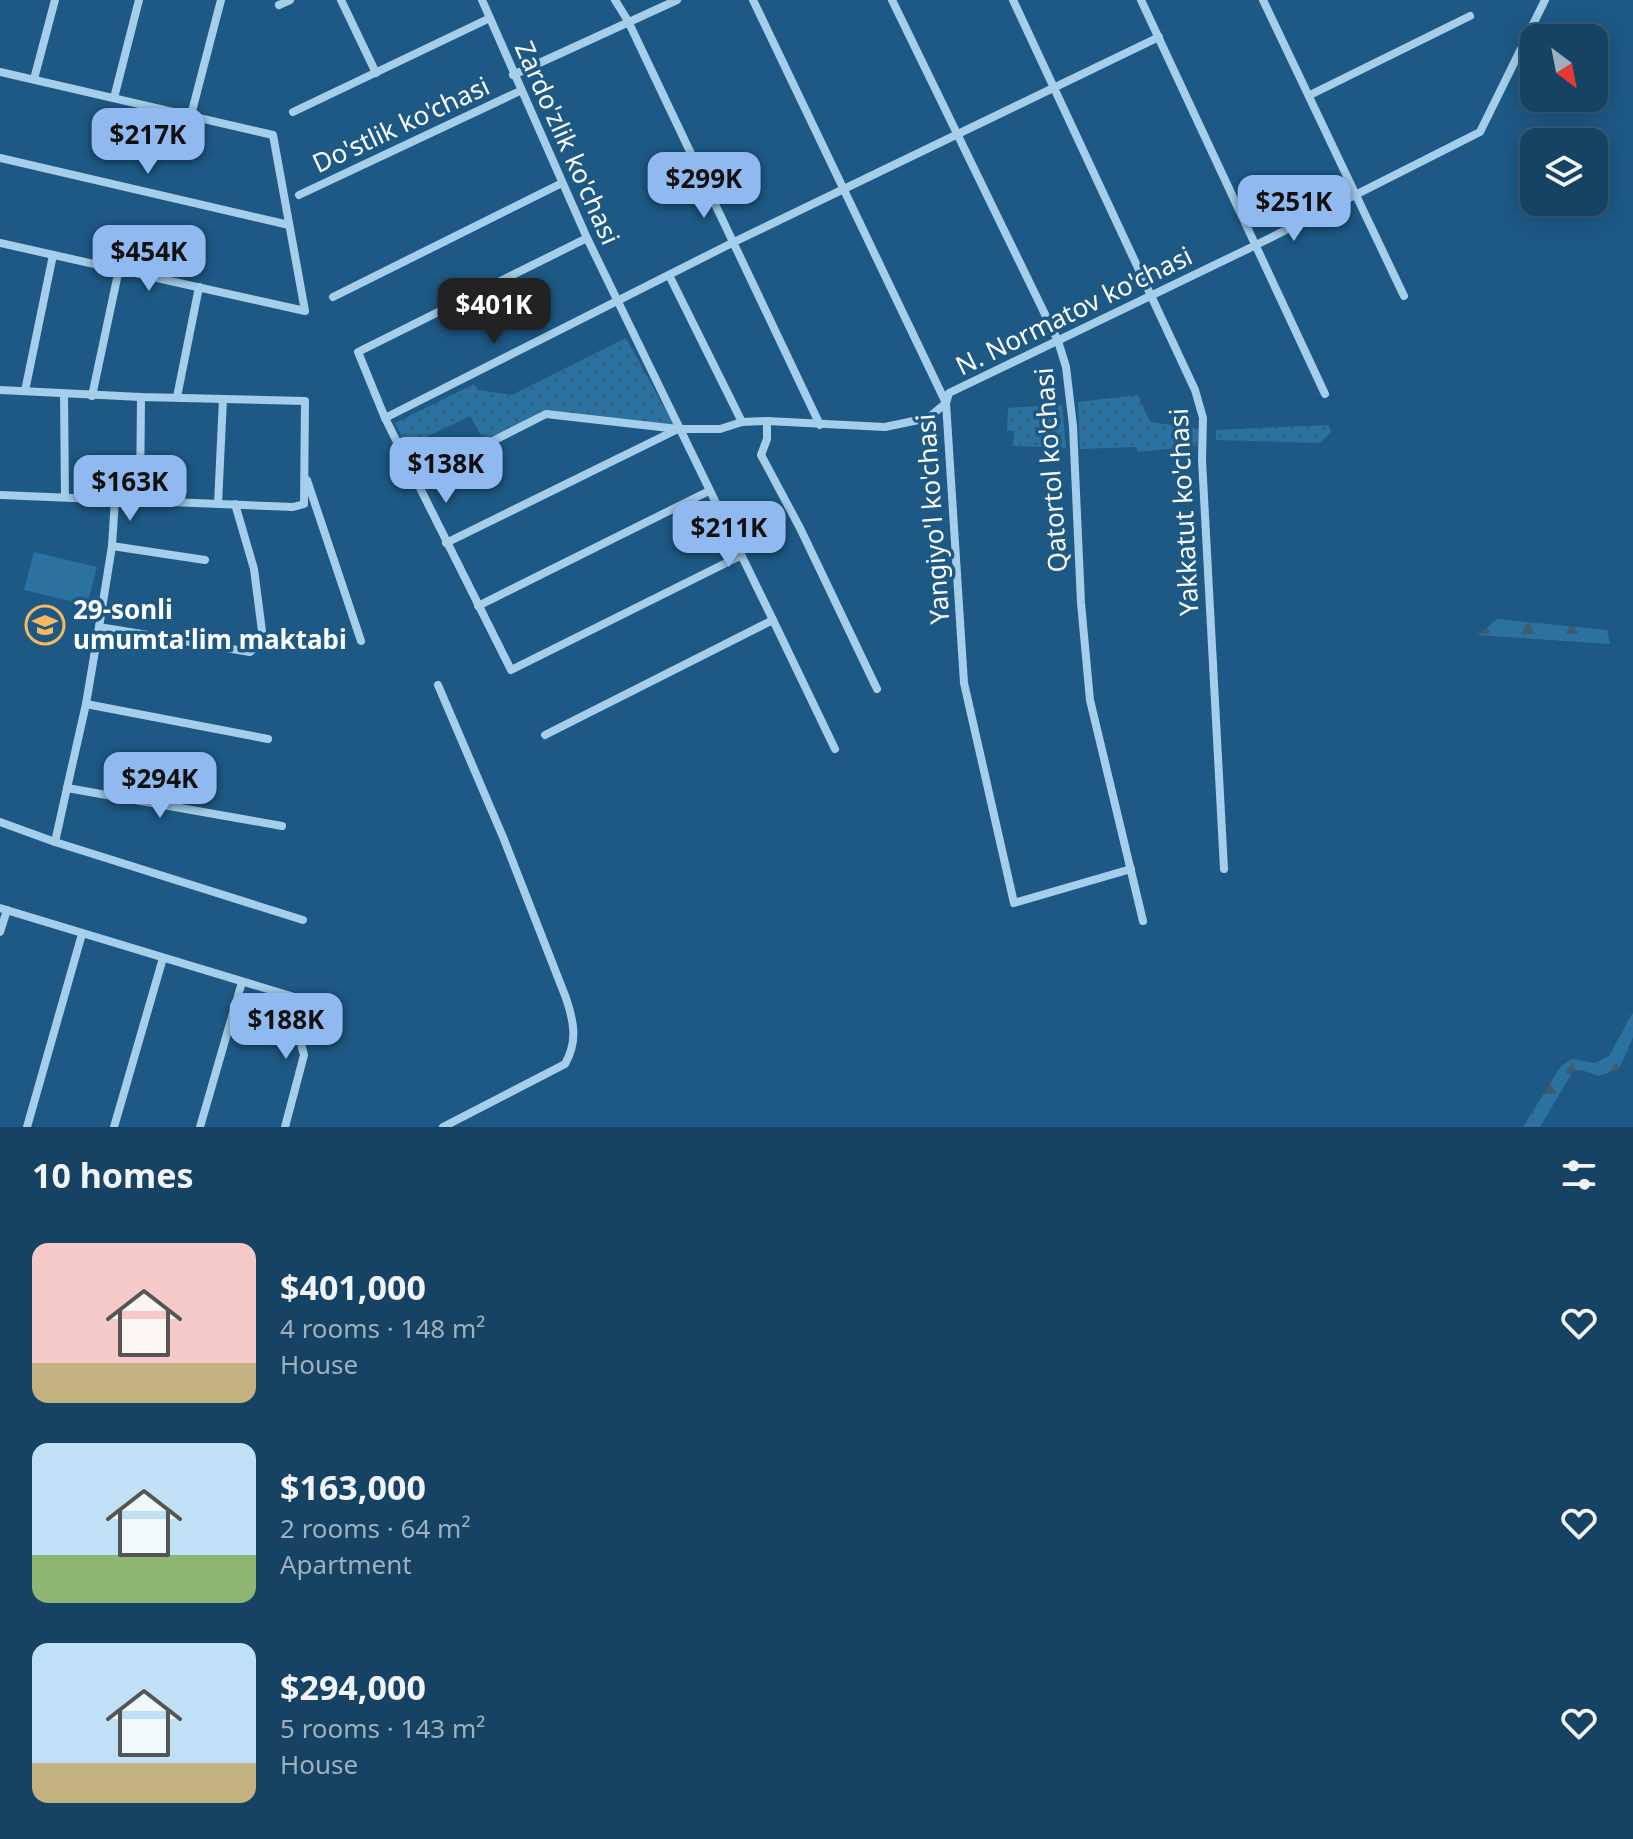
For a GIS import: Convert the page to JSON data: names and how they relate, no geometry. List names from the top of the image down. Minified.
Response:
{"streets":{"street":["Do'stlik ko'chasi","Zardo'zlik ko'chasi","N. Normatov ko'chasi","Qatortol ko'chasi","Yakkatut ko'chasi","Yangiyo'l ko'chasi"]},"crossings":[["Do'stlik ko'chasi","Zardo'zlik ko'chasi"],["Zardo'zlik ko'chasi","N. Normatov ko'chasi"],["N. Normatov ko'chasi","Qatortol ko'chasi"],["N. Normatov ko'chasi","Yakkatut ko'chasi"],["N. Normatov ko'chasi","Yangiyo'l ko'chasi"],["Qatortol ko'chasi","Yangiyo'l ko'chasi"]],"places":{"school or university":["29-sonli umumta'lim maktabi"]},"north":"bottom right","page":{"price":["$217K","$299K","$251K","$454K","$401K","$138K","$163K","$211K","$294K","$188K"],"heading":"10 homes","list":[{"name":"$401,000","note":"4 rooms · 148 m² · House"},{"name":"$163,000","note":"2 rooms · 64 m² · Apartment"},{"name":"$294,000","note":"5 rooms · 143 m² · House"}]}}
